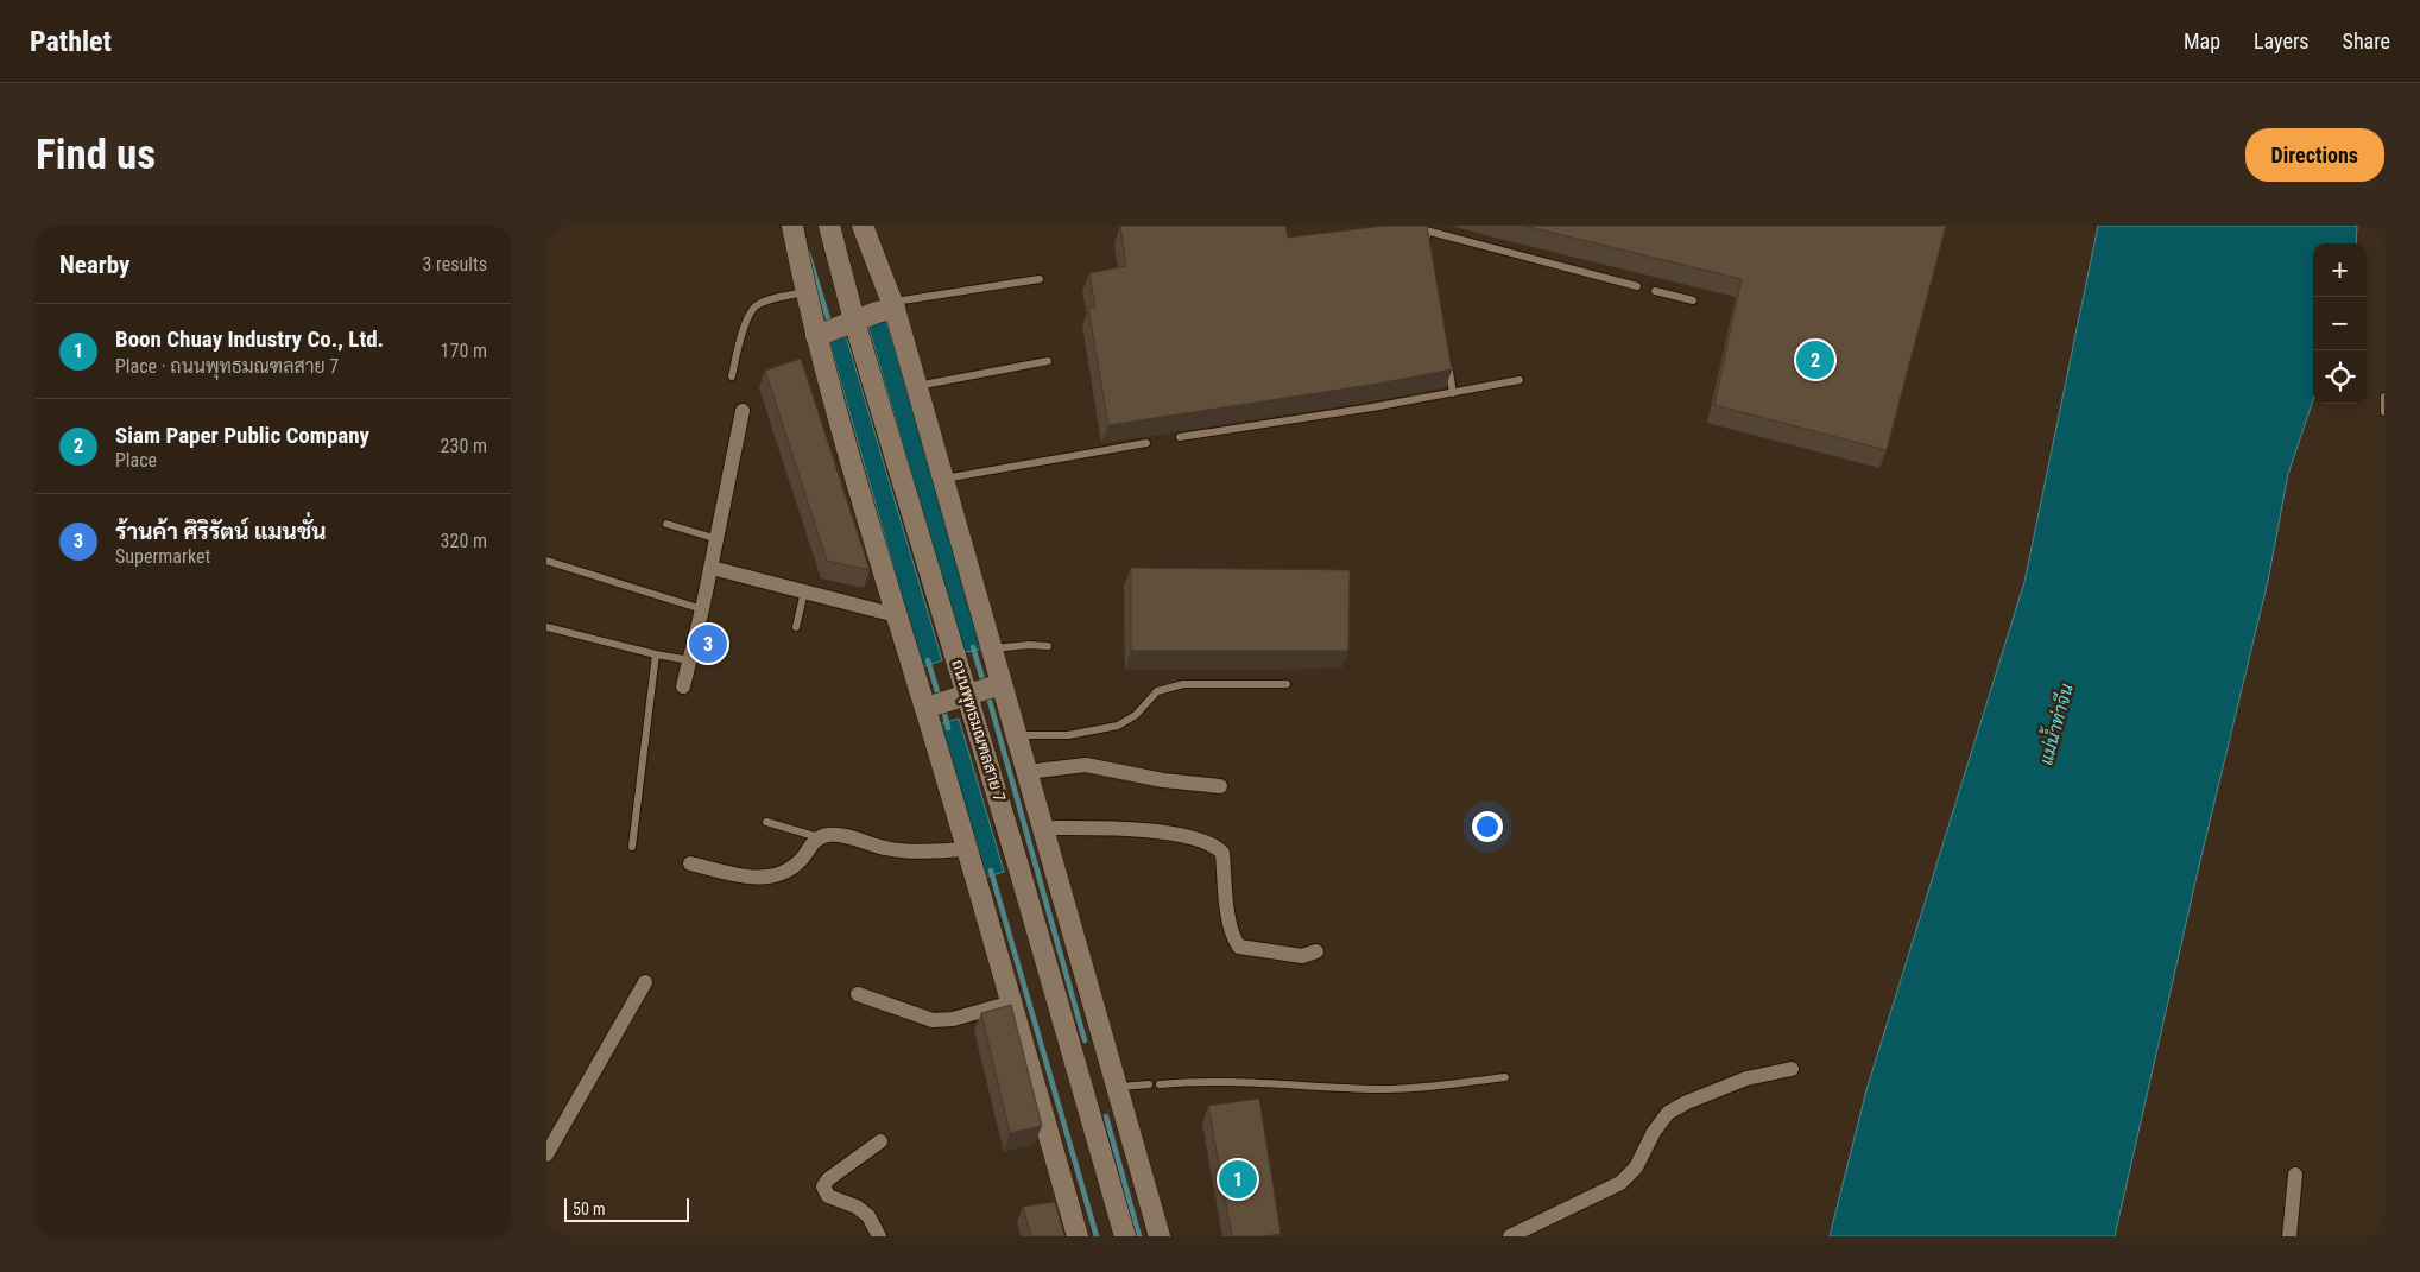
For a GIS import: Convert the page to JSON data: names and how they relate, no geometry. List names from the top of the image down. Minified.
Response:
{"streets":{"main road":["ถนนพุทธมณฑลสาย 7"]},"water":["แม่น้ำท่าจีน"],"scale_bar":"50 m","page":{"header":"Pathlet","nav":["Map","Layers","Share"],"buttons":"Directions","title":"Find us","heading":["Nearby","3 results"],"map_buttons":["+","−"],"list":[{"mark":"1","name":"Boon Chuay Industry Co., Ltd.","note":"Place · ถนนพุทธมณฑลสาย 7","value":"170 m"},{"mark":"2","name":"Siam Paper Public Company","note":"Place","value":"230 m"},{"mark":"3","name":"ร้านค้า ศิริรัตน์ แมนชั่น","note":"Supermarket","value":"320 m"}],"pins":["2","3","1"],"scale":"50 m"}}
